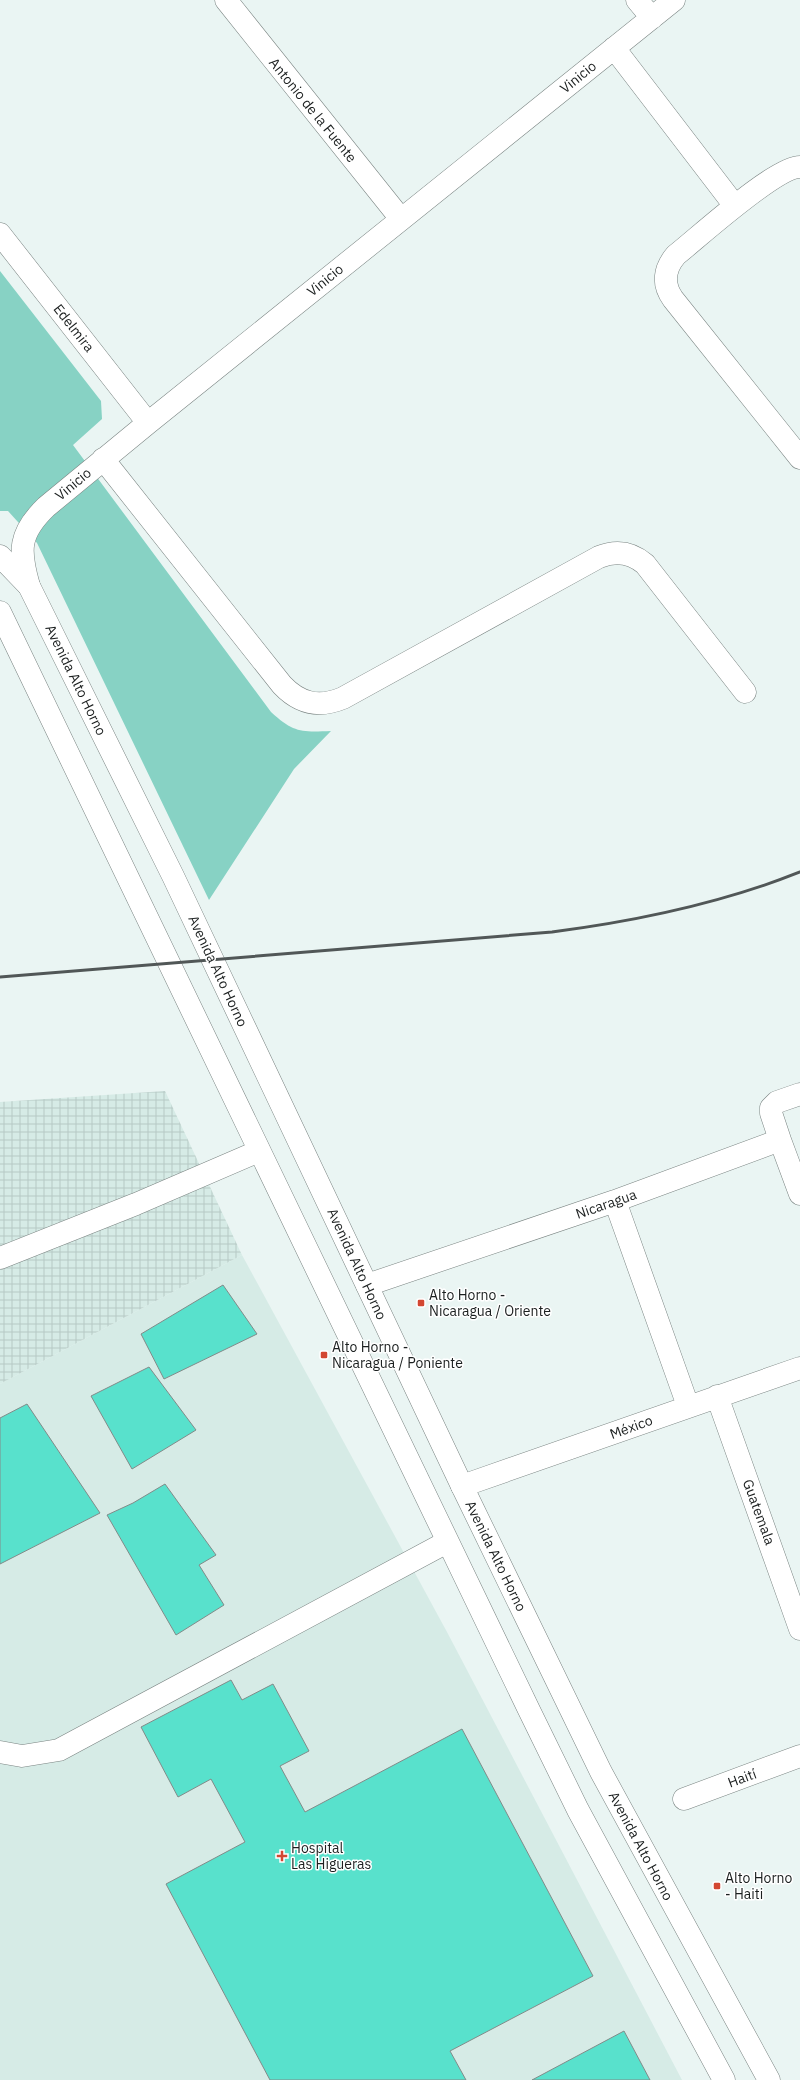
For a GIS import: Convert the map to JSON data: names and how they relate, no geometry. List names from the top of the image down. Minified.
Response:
{"streets":{"street":["Vinicio","Antonio de la Fuente","Edelmira","Avenida Alto Horno","Nicaragua","México","Guatemala","Haití"]},"crossings":[["Vinicio","Antonio de la Fuente"],["Vinicio","Edelmira"],["Vinicio","Avenida Alto Horno"],["Avenida Alto Horno","Nicaragua"],["Avenida Alto Horno","México"],["México","Guatemala"]],"places":{"transit":["Alto Horno - Nicaragua / Oriente","Alto Horno - Nicaragua / Poniente","Alto Horno - Haiti"],"health":["Hospital Las Higueras"]}}
